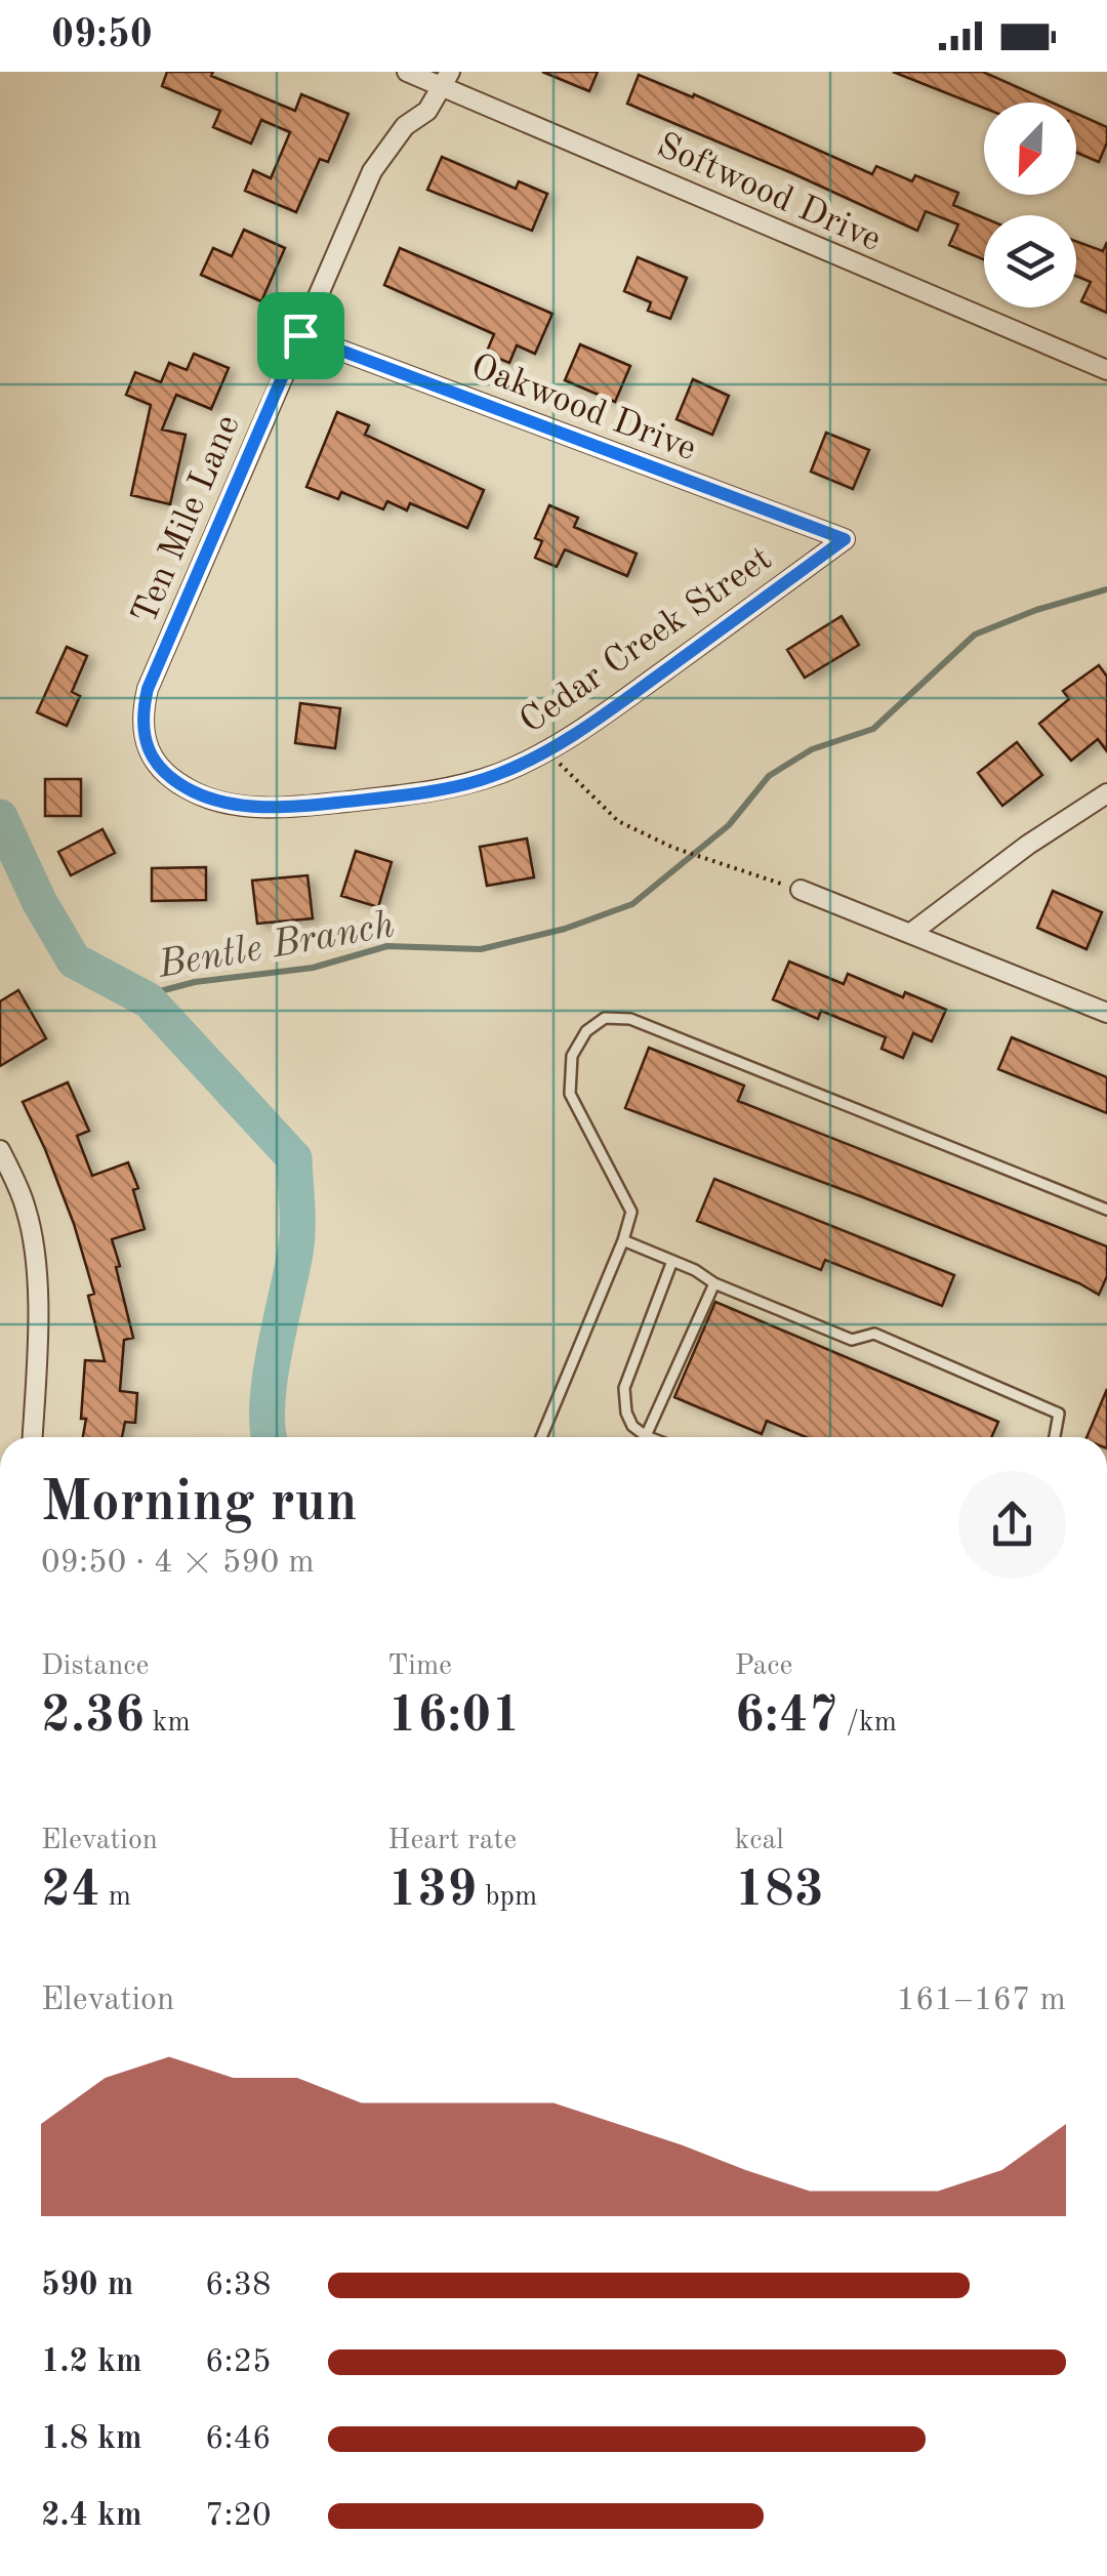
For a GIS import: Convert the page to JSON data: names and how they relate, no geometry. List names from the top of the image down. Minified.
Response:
{"streets":{"street":["Softwood Drive","Oakwood Drive","Ten Mile Lane","Cedar Creek Street"]},"crossings":[["Softwood Drive","Ten Mile Lane"],["Oakwood Drive","Ten Mile Lane"],["Oakwood Drive","Cedar Creek Street"],["Ten Mile Lane","Cedar Creek Street"]],"water":["Bentle Branch"],"north":"bottom left","page":{"status":"09:50","heading":["Morning run","09:50 · 4 × 590 m"],"stats":[["Distance","2.36 km"],["Time","16:01"],["Pace","6:47 /km"],["Elevation","24 m"],["Heart rate","139 bpm"],["kcal","183"]],"chart":["Elevation","161–167 m"],"list":[{"name":"590 m","note":"6:38"},{"name":"1.2 km","note":"6:25"},{"name":"1.8 km","note":"6:46"},{"name":"2.4 km","note":"7:20"}]}}
